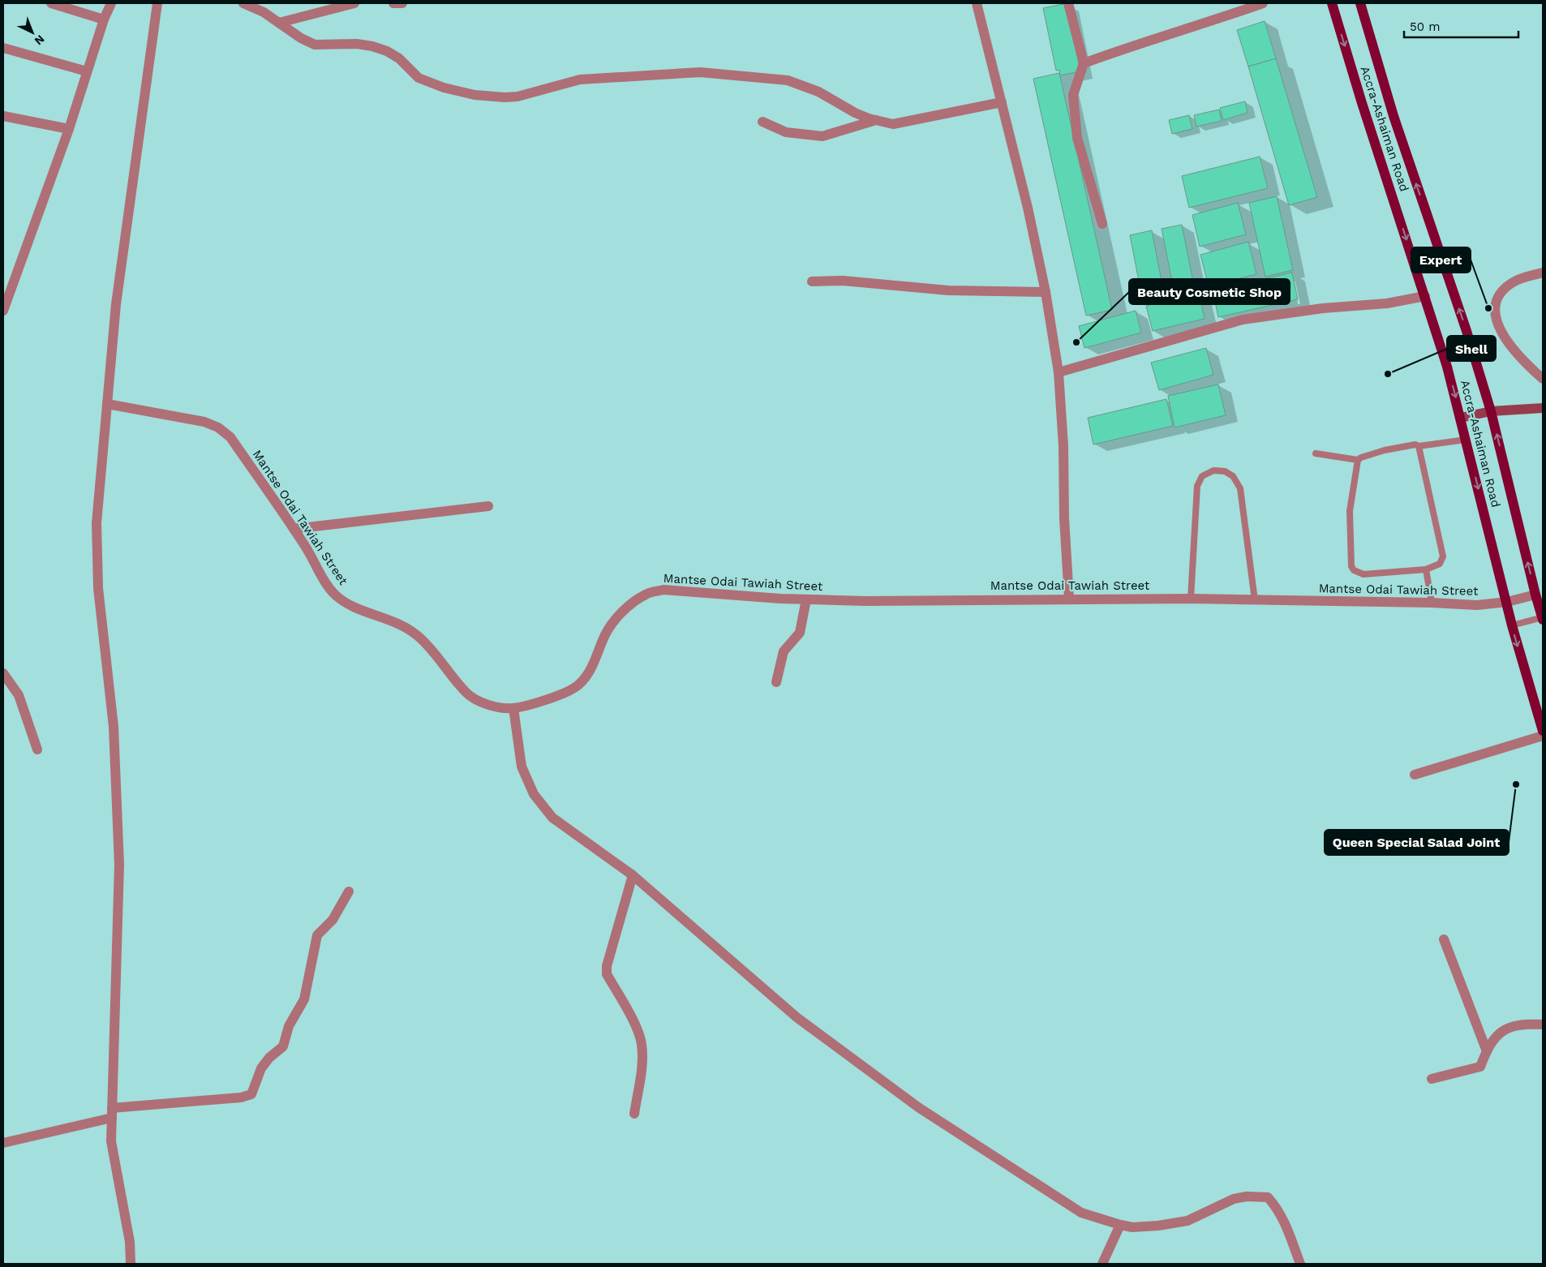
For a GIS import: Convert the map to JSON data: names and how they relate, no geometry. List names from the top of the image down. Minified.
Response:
{"streets":{"main road":["Accra-Ashaiman Road"],"street":["Mantse Odai Tawiah Street"]},"crossings":[["Accra-Ashaiman Road","Mantse Odai Tawiah Street"]],"places":["Expert","Beauty Cosmetic Shop","Shell","Queen Special Salad Joint"],"scale_bar":"50 m","north":"bottom right"}
